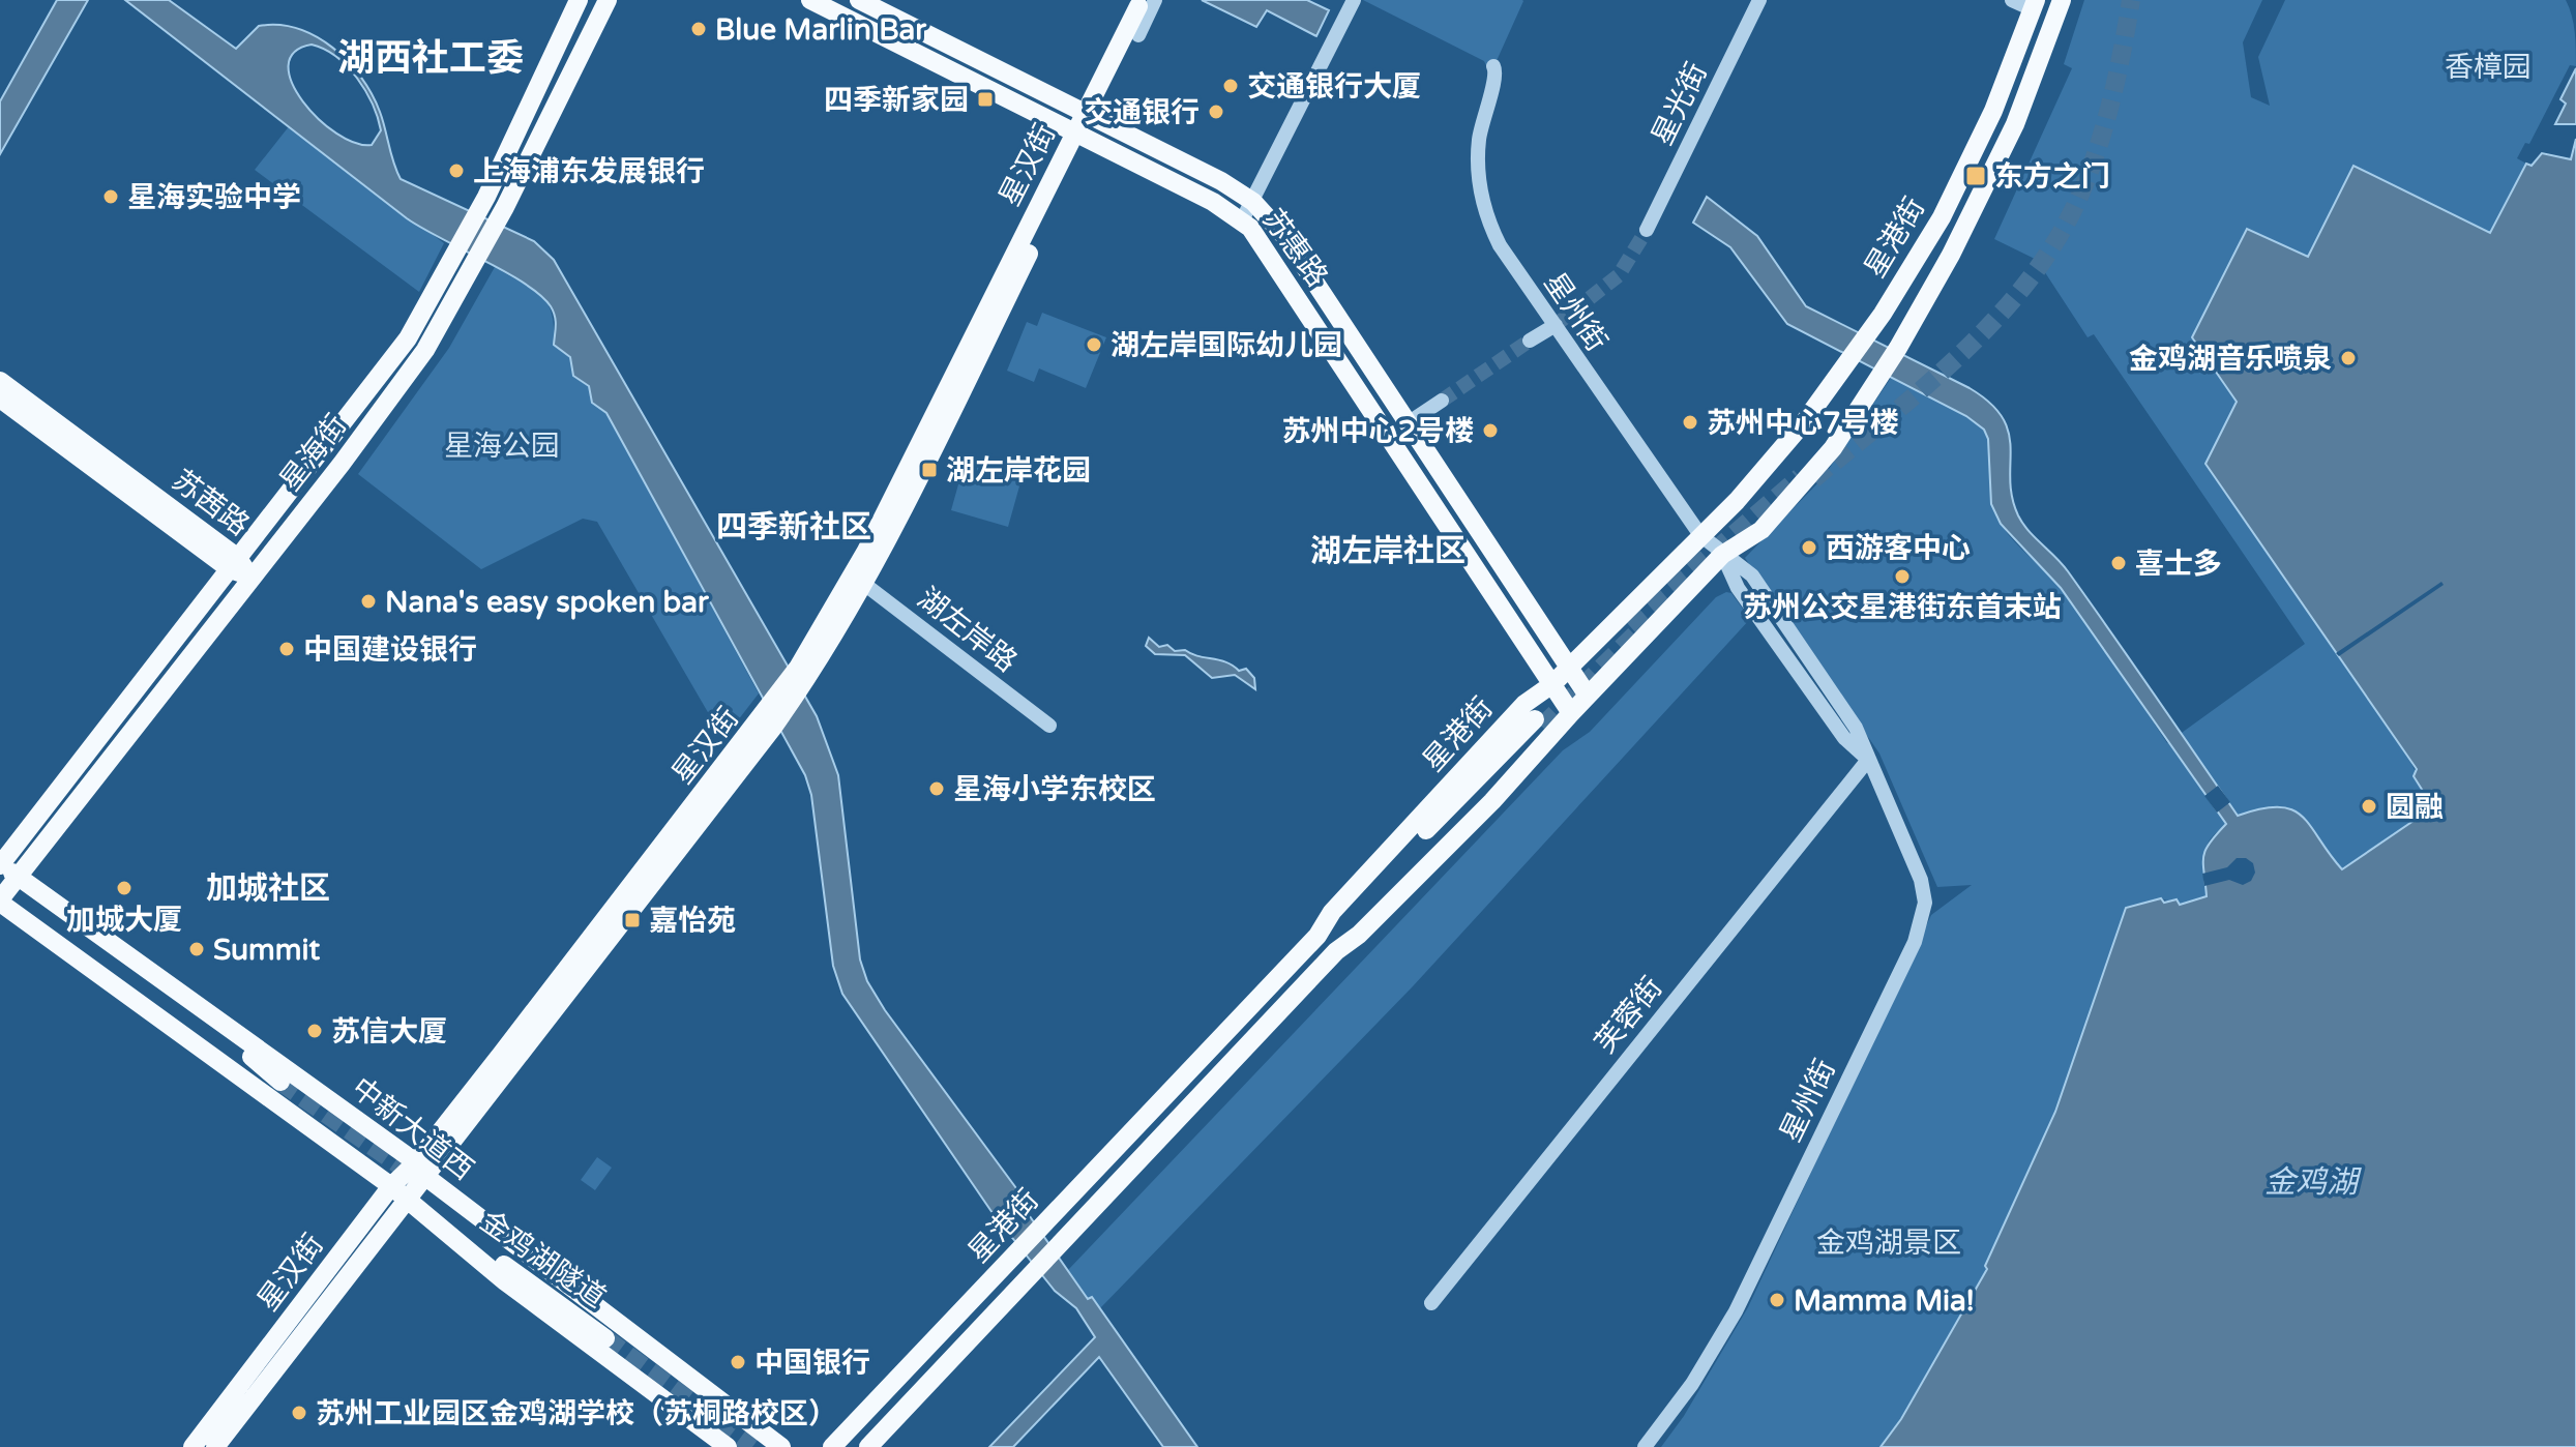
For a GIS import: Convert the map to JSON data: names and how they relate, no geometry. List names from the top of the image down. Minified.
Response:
{"streets":{"main road":["星汉街","星港街","苏惠路","星海街","苏茜路","中新大道西","金鸡湖隧道"],"street":["星光街","星州街","湖左岸路","芙蓉街"]},"crossings":[["星汉街","苏惠路"],["星汉街","湖左岸路"],["星汉街","中新大道西"],["星汉街","金鸡湖隧道"],["星港街","苏惠路"],["星港街","星州街"],["星州街","芙蓉街"],["星海街","苏茜路"],["星海街","中新大道西"],["中新大道西","金鸡湖隧道"]],"districts":["湖西社工委","四季新社区","湖左岸社区","加城社区"],"water":["金鸡湖"],"parks":["香樟园","星海公园","金鸡湖景区"],"places":{"other":["Blue Marlin Bar","交通银行大厦","交通银行","上海浦东发展银行","星海实验中学","湖左岸国际幼儿园","金鸡湖音乐喷泉","苏州中心7号楼","苏州中心2号楼","西游客中心","喜士多","苏州公交星港街东首末站","Nana's easy spoken bar","中国建设银行","星海小学东校区","圆融","加城大厦","Summit","苏信大厦","Mamma Mia!","中国银行","苏州工业园区金鸡湖学校（苏桐路校区）"],"transit":["四季新家园","东方之门","湖左岸花园","嘉怡苑"]}}
